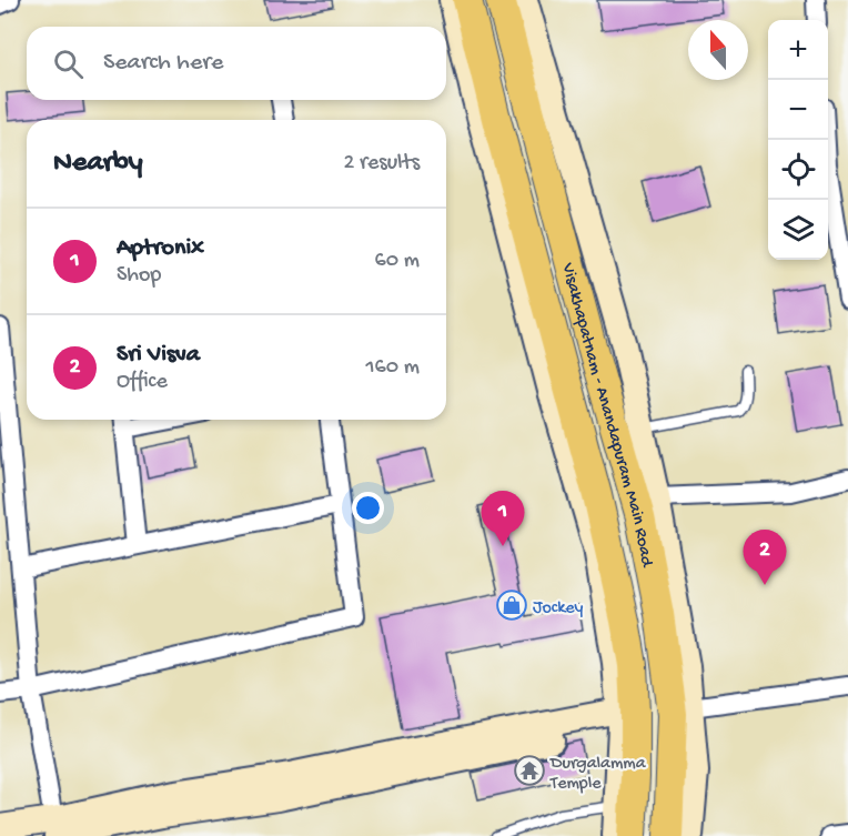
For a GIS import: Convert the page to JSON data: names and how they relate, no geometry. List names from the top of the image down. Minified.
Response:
{"streets":{"main road":["Visakhapatnam - Anandapuram Main Road"]},"places":{"shop":["Jockey"],"temple":["Durgalamma Temple"]},"north":"top","page":{"map_buttons":["+","−"],"search":"Search here","heading":["Nearby","2 results"],"list":[{"mark":"1","name":"Aptronix","note":"Shop","value":"60 m"},{"mark":"2","name":"Sri Visva","note":"Office","value":"160 m"}],"pins":["1","2"]}}
